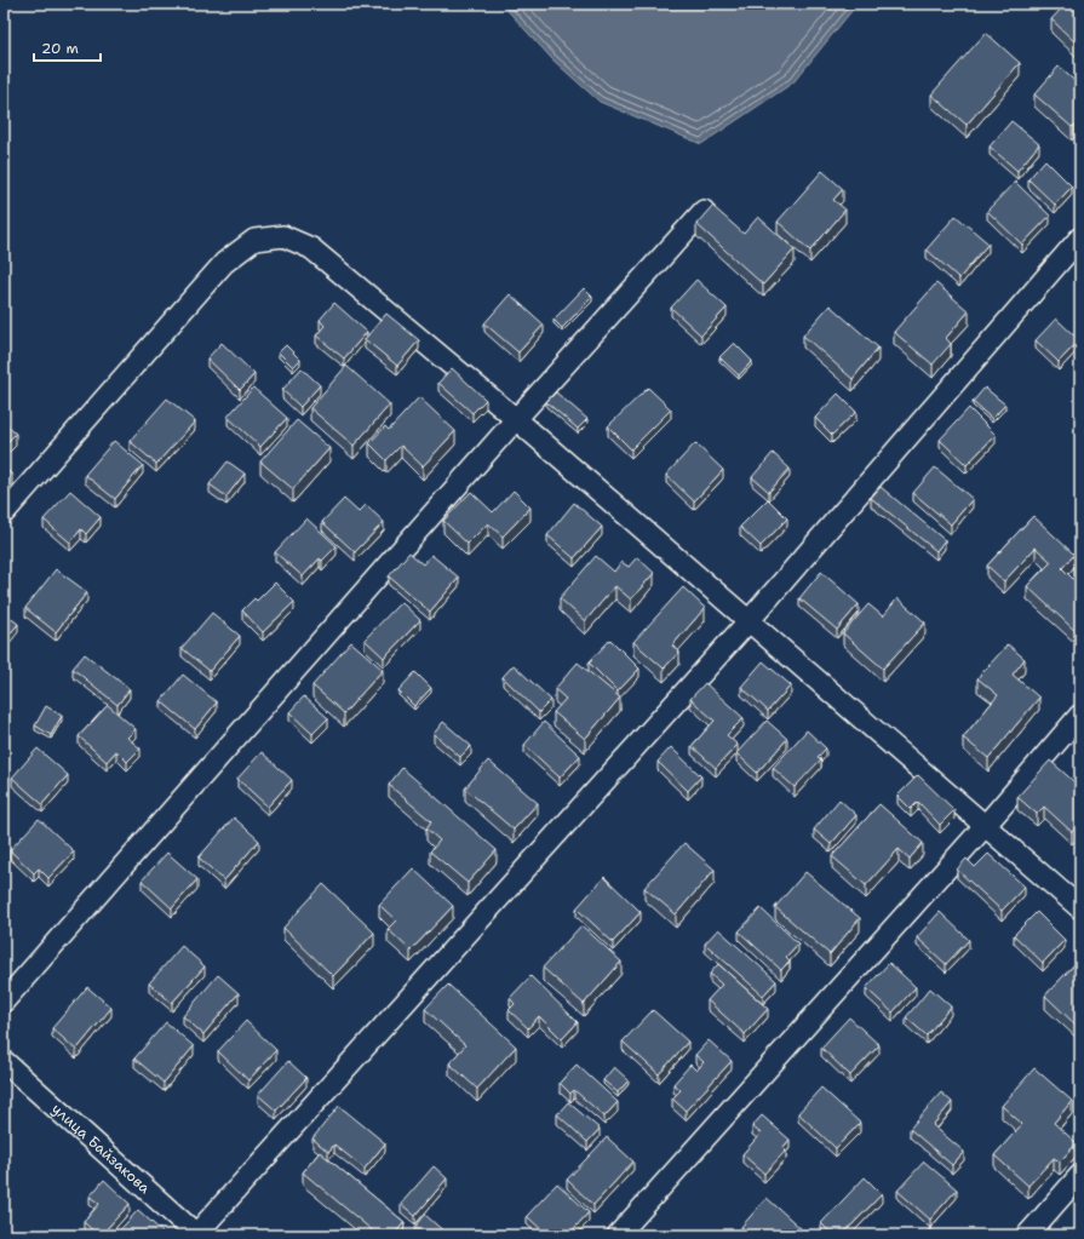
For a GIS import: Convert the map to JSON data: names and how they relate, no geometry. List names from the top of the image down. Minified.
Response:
{"streets":{"street":["улица Байзакова"]},"scale_bar":"20 m"}
